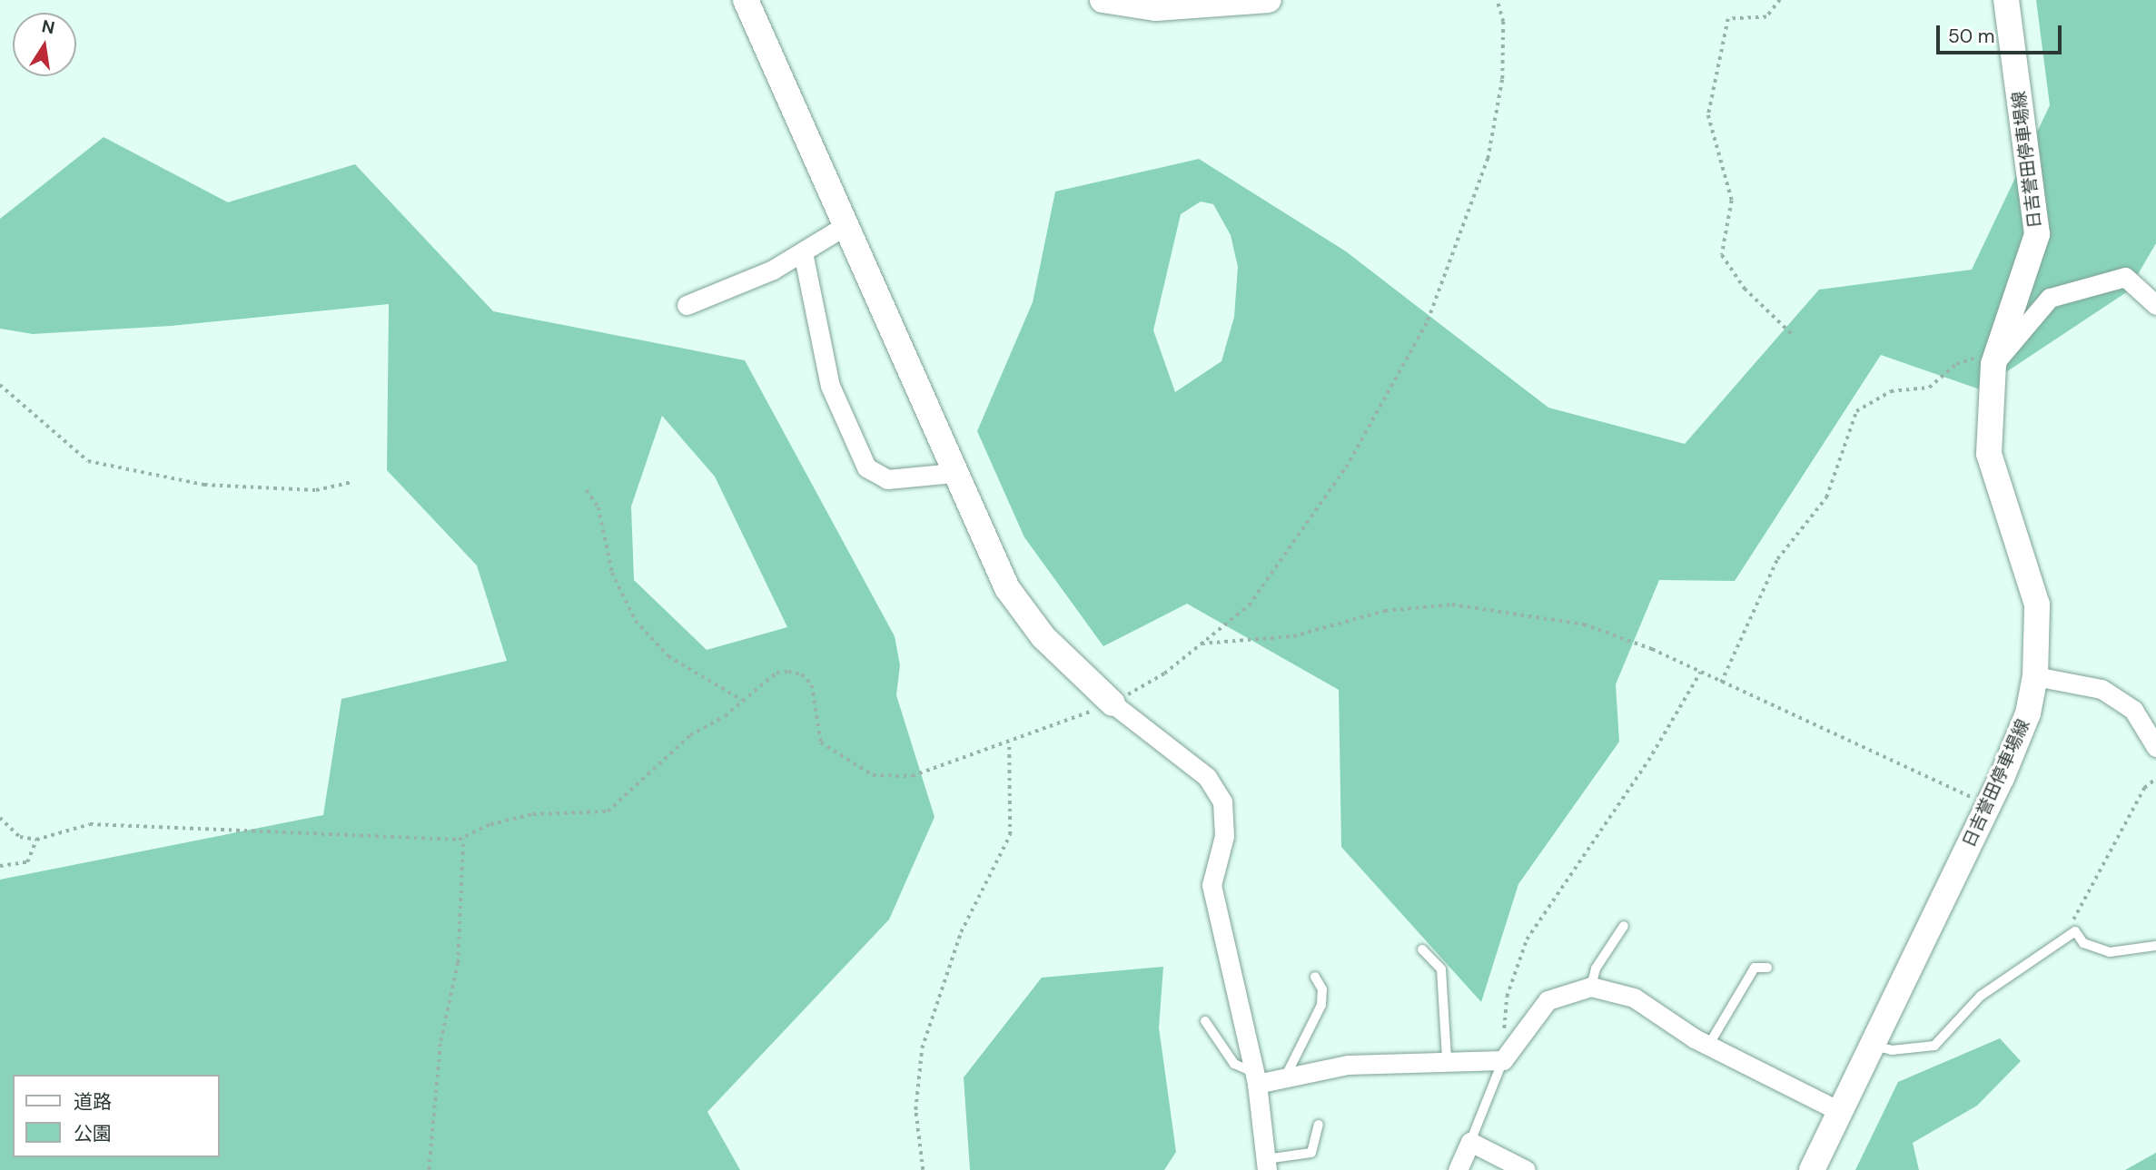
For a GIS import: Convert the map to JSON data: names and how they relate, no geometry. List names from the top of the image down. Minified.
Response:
{"streets":{"main road":["日吉誉田停車場線"]},"legend":["道路","公園"],"scale_bar":"50 m","north":"top"}
